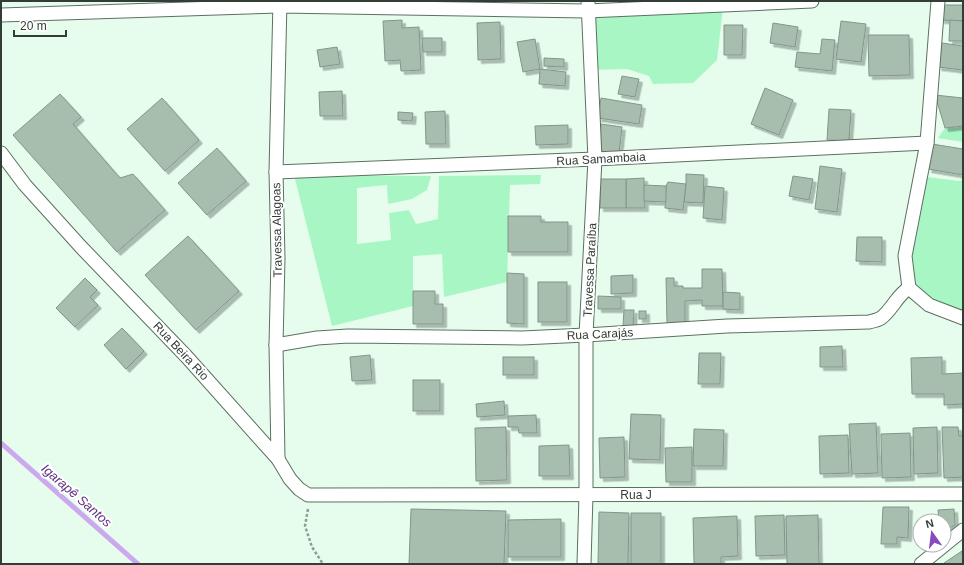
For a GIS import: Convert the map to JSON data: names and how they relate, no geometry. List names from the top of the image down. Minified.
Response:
{"streets":{"street":["Rua Samambaia","Travessa Alagoas","Travessa Paraíba","Rua Carajás","Rua Beira Rio","Rua J"]},"crossings":[["Rua Samambaia","Travessa Alagoas"],["Rua Samambaia","Travessa Paraíba"],["Travessa Alagoas","Rua Carajás"],["Travessa Alagoas","Rua Beira Rio"],["Travessa Paraíba","Rua Carajás"],["Travessa Paraíba","Rua J"],["Rua Beira Rio","Rua J"]],"water":["Igarapê Santos"],"scale_bar":"20 m","north":"top"}
